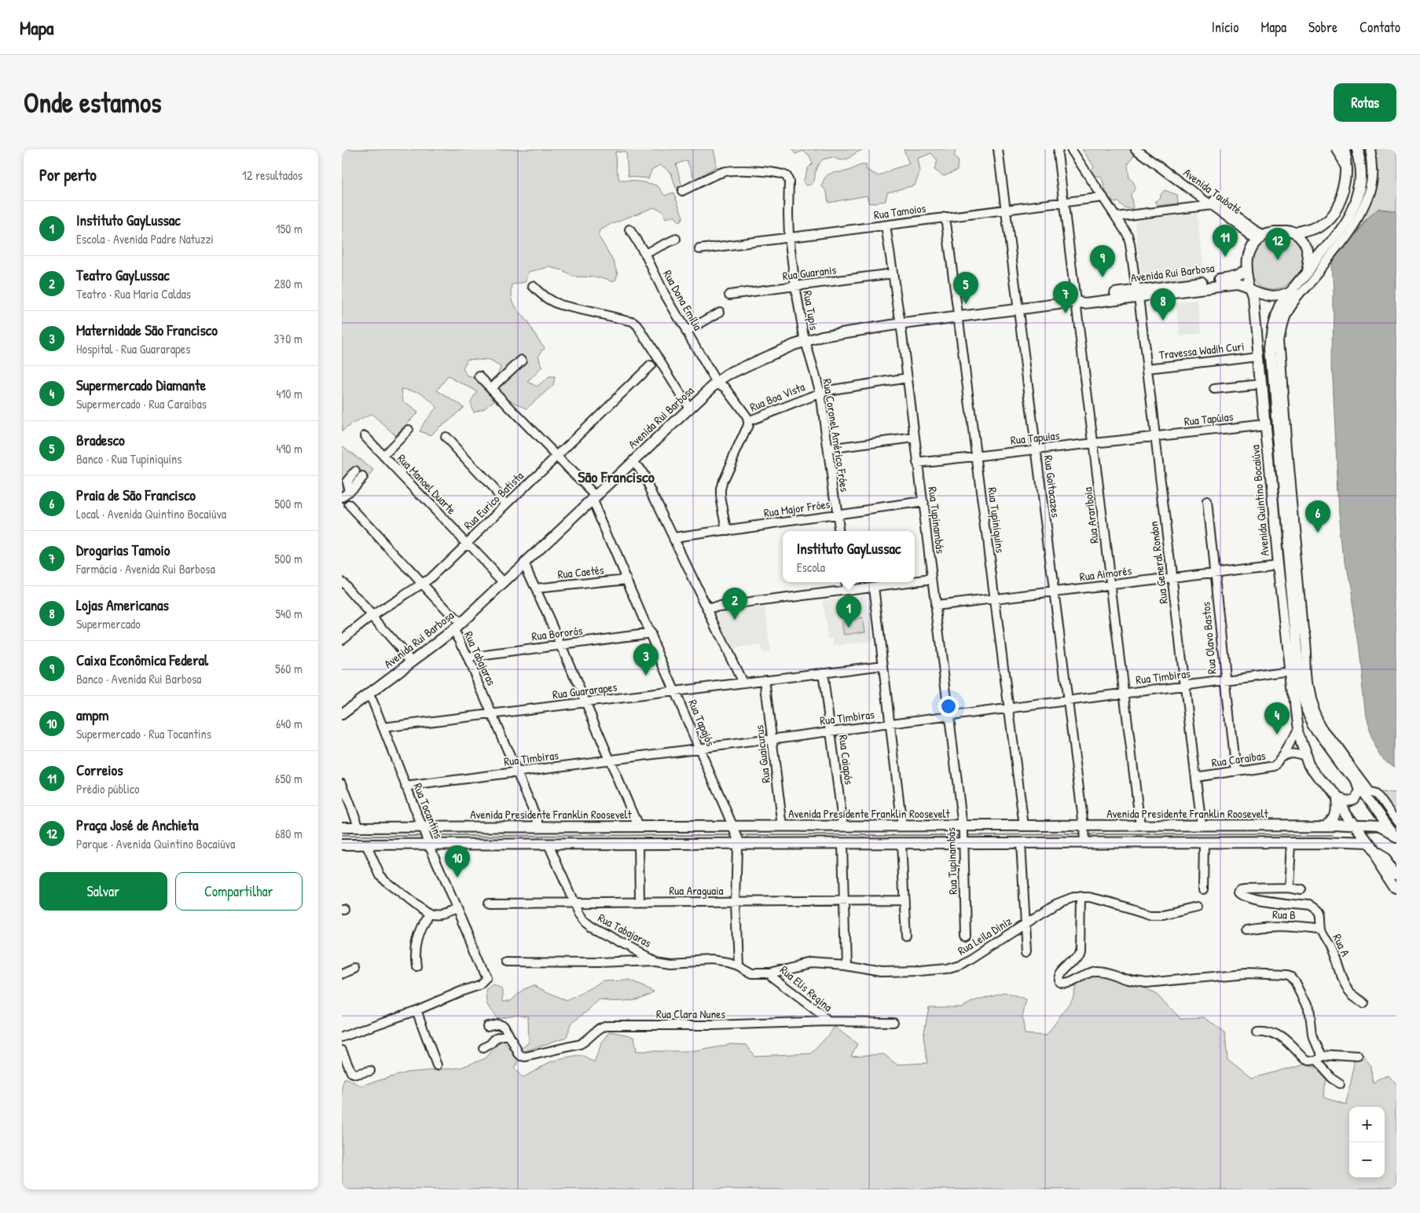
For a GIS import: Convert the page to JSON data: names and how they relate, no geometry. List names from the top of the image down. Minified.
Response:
{"streets":{"main road":["Avenida Rui Barbosa","Avenida Quintino Bocaiúva","Avenida Presidente Franklin Roosevelt"],"street":["Avenida Taubaté","Rua Tamoios","Rua Guaranis","Rua Dona Emília","Rua Tupis","Travessa Wadih Curi","Rua Boa Vista","Rua Tapúias","Rua Coronel Américo Fróes","Rua Tapuias","Rua Manoel Duarte","Rua Goitacazes","Rua Eurico Batista","Rua Major Fróes","Rua Arariboia","Rua Tupinambás","Rua Tupiniquins","Rua General Rondon","Rua Caetés","Rua Aimorés","Rua Bororós","Rua Olavo Bastos","Rua Tabajaras","Rua Timbiras","Rua Guararapes","Rua Tapajós","Rua Guaicurus","Rua Caraibas","Rua Caiapós","Rua Tocantins","Rua Araguaia","Rua B","Rua Leila Diniz","Rua A","Rua Elis Regina","Rua Clara Nunes"]},"crossings":[["Avenida Taubaté","Avenida Rui Barbosa"],["Avenida Taubaté","Avenida Quintino Bocaiúva"],["Rua Tamoios","Rua Tupis"],["Rua Tamoios","Rua Goitacazes"],["Rua Tamoios","Rua Arariboia"],["Rua Tamoios","Rua Tupinambás"],["Rua Tamoios","Rua Tupiniquins"],["Rua Tamoios","Rua General Rondon"],["Rua Guaranis","Rua Tupis"],["Rua Guaranis","Rua Tupinambás"],["Avenida Rui Barbosa","Rua Dona Emília"],["Avenida Rui Barbosa","Rua Tupis"],["Avenida Rui Barbosa","Rua Coronel Américo Fróes"],["Avenida Rui Barbosa","Rua Manoel Duarte"],["Avenida Rui Barbosa","Rua Goitacazes"],["Avenida Rui Barbosa","Avenida Quintino Bocaiúva"],["Avenida Rui Barbosa","Rua Arariboia"],["Avenida Rui Barbosa","Rua Tupinambás"],["Avenida Rui Barbosa","Rua Tupiniquins"],["Avenida Rui Barbosa","Rua General Rondon"],["Avenida Rui Barbosa","Rua Tabajaras"],["Avenida Rui Barbosa","Rua Tapajós"],["Avenida Rui Barbosa","Rua Tocantins"],["Rua Dona Emília","Rua Boa Vista"],["Rua Tupis","Rua Coronel Américo Fróes"],["Travessa Wadih Curi","Avenida Quintino Bocaiúva"],["Travessa Wadih Curi","Rua General Rondon"],["Rua Boa Vista","Rua Coronel Américo Fróes"],["Rua Boa Vista","Rua Tupinambás"],["Rua Tapúias","Rua Tapuias"],["Rua Tapúias","Avenida Quintino Bocaiúva"],["Rua Tapúias","Rua General Rondon"],["Rua Coronel Américo Fróes","Rua Major Fróes"],["Rua Tapuias","Rua Goitacazes"],["Rua Tapuias","Rua Arariboia"],["Rua Tapuias","Rua Tupinambás"],["Rua Tapuias","Rua Tupiniquins"],["Rua Tapuias","Rua General Rondon"],["Rua Manoel Duarte","Rua Eurico Batista"],["Rua Goitacazes","Rua Aimorés"],["Rua Goitacazes","Rua Timbiras"],["Rua Goitacazes","Avenida Presidente Franklin Roosevelt"],["Rua Eurico Batista","Rua Tabajaras"],["Avenida Quintino Bocaiúva","Rua Aimorés"],["Avenida Quintino Bocaiúva","Rua Timbiras"],["Avenida Quintino Bocaiúva","Rua Caraibas"],["Avenida Quintino Bocaiúva","Avenida Presidente Franklin Roosevelt"],["Rua Major Fróes","Rua Tupinambás"],["Rua Arariboia","Rua Aimorés"],["Rua Arariboia","Rua Timbiras"],["Rua Arariboia","Avenida Presidente Franklin Roosevelt"],["Rua Tupinambás","Rua Aimorés"],["Rua Tupinambás","Rua Timbiras"],["Rua Tupinambás","Avenida Presidente Franklin Roosevelt"],["Rua Tupiniquins","Rua Aimorés"],["Rua Tupiniquins","Rua Timbiras"],["Rua Tupiniquins","Avenida Presidente Franklin Roosevelt"],["Rua General Rondon","Rua Aimorés"],["Rua General Rondon","Rua Timbiras"],["Rua General Rondon","Rua Caraibas"],["Rua General Rondon","Avenida Presidente Franklin Roosevelt"],["Rua Caetés","Rua Tapajós"],["Rua Aimorés","Rua Olavo Bastos"],["Rua Bororós","Rua Tabajaras"],["Rua Bororós","Rua Tapajós"],["Rua Olavo Bastos","Rua Timbiras"],["Rua Olavo Bastos","Rua Caraibas"],["Rua Tabajaras","Rua Timbiras"],["Rua Tabajaras","Rua Guararapes"],["Rua Tabajaras","Rua Tapajós"],["Rua Tabajaras","Avenida Presidente Franklin Roosevelt"],["Rua Tabajaras","Rua Araguaia"],["Rua Tabajaras","Rua Leila Diniz"],["Rua Timbiras","Rua Tapajós"],["Rua Timbiras","Rua Guaicurus"],["Rua Timbiras","Rua Caiapós"],["Rua Timbiras","Rua Tocantins"],["Rua Guararapes","Rua Tapajós"],["Rua Guararapes","Rua Guaicurus"],["Rua Guararapes","Rua Caiapós"],["Rua Guararapes","Rua Tocantins"],["Rua Tapajós","Avenida Presidente Franklin Roosevelt"],["Rua Tapajós","Rua Araguaia"],["Rua Tapajós","Rua Leila Diniz"],["Rua Guaicurus","Avenida Presidente Franklin Roosevelt"],["Rua Caiapós","Avenida Presidente Franklin Roosevelt"],["Rua Tocantins","Avenida Presidente Franklin Roosevelt"],["Rua B","Rua A"],["Rua Leila Diniz","Rua Elis Regina"],["Rua Elis Regina","Rua Clara Nunes"]],"districts":["São Francisco"],"page":{"header":"Mapa","nav":["Início","Mapa","Sobre","Contato"],"buttons":["Rotas",["Salvar","Compartilhar"]],"title":"Onde estamos","heading":["Por perto","12 resultados"],"list":[{"mark":"1","name":"Instituto GayLussac","note":"Escola · Avenida Padre Natuzzi","value":"150 m"},{"mark":"2","name":"Teatro GayLussac","note":"Teatro · Rua Maria Caldas","value":"280 m"},{"mark":"3","name":"Maternidade São Francisco","note":"Hospital · Rua Guararapes","value":"370 m"},{"mark":"4","name":"Supermercado Diamante","note":"Supermercado · Rua Caraibas","value":"410 m"},{"mark":"5","name":"Bradesco","note":"Banco · Rua Tupiniquins","value":"490 m"},{"mark":"6","name":"Praia de São Francisco","note":"Local · Avenida Quintino Bocaiúva","value":"500 m"},{"mark":"7","name":"Drogarias Tamoio","note":"Farmácia · Avenida Rui Barbosa","value":"500 m"},{"mark":"8","name":"Lojas Americanas","note":"Supermercado","value":"540 m"},{"mark":"9","name":"Caixa Econômica Federal","note":"Banco · Avenida Rui Barbosa","value":"560 m"},{"mark":"10","name":"ampm","note":"Supermercado · Rua Tocantins","value":"640 m"},{"mark":"11","name":"Correios","note":"Prédio público","value":"650 m"},{"mark":"12","name":"Praça José de Anchieta","note":"Parque · Avenida Quintino Bocaiúva","value":"680 m"}],"pins":["11","12","9","5","7","8","6","2","1","3","4","10"],"popup":["Instituto GayLussac","Escola"],"map_buttons":["+","−"]}}
